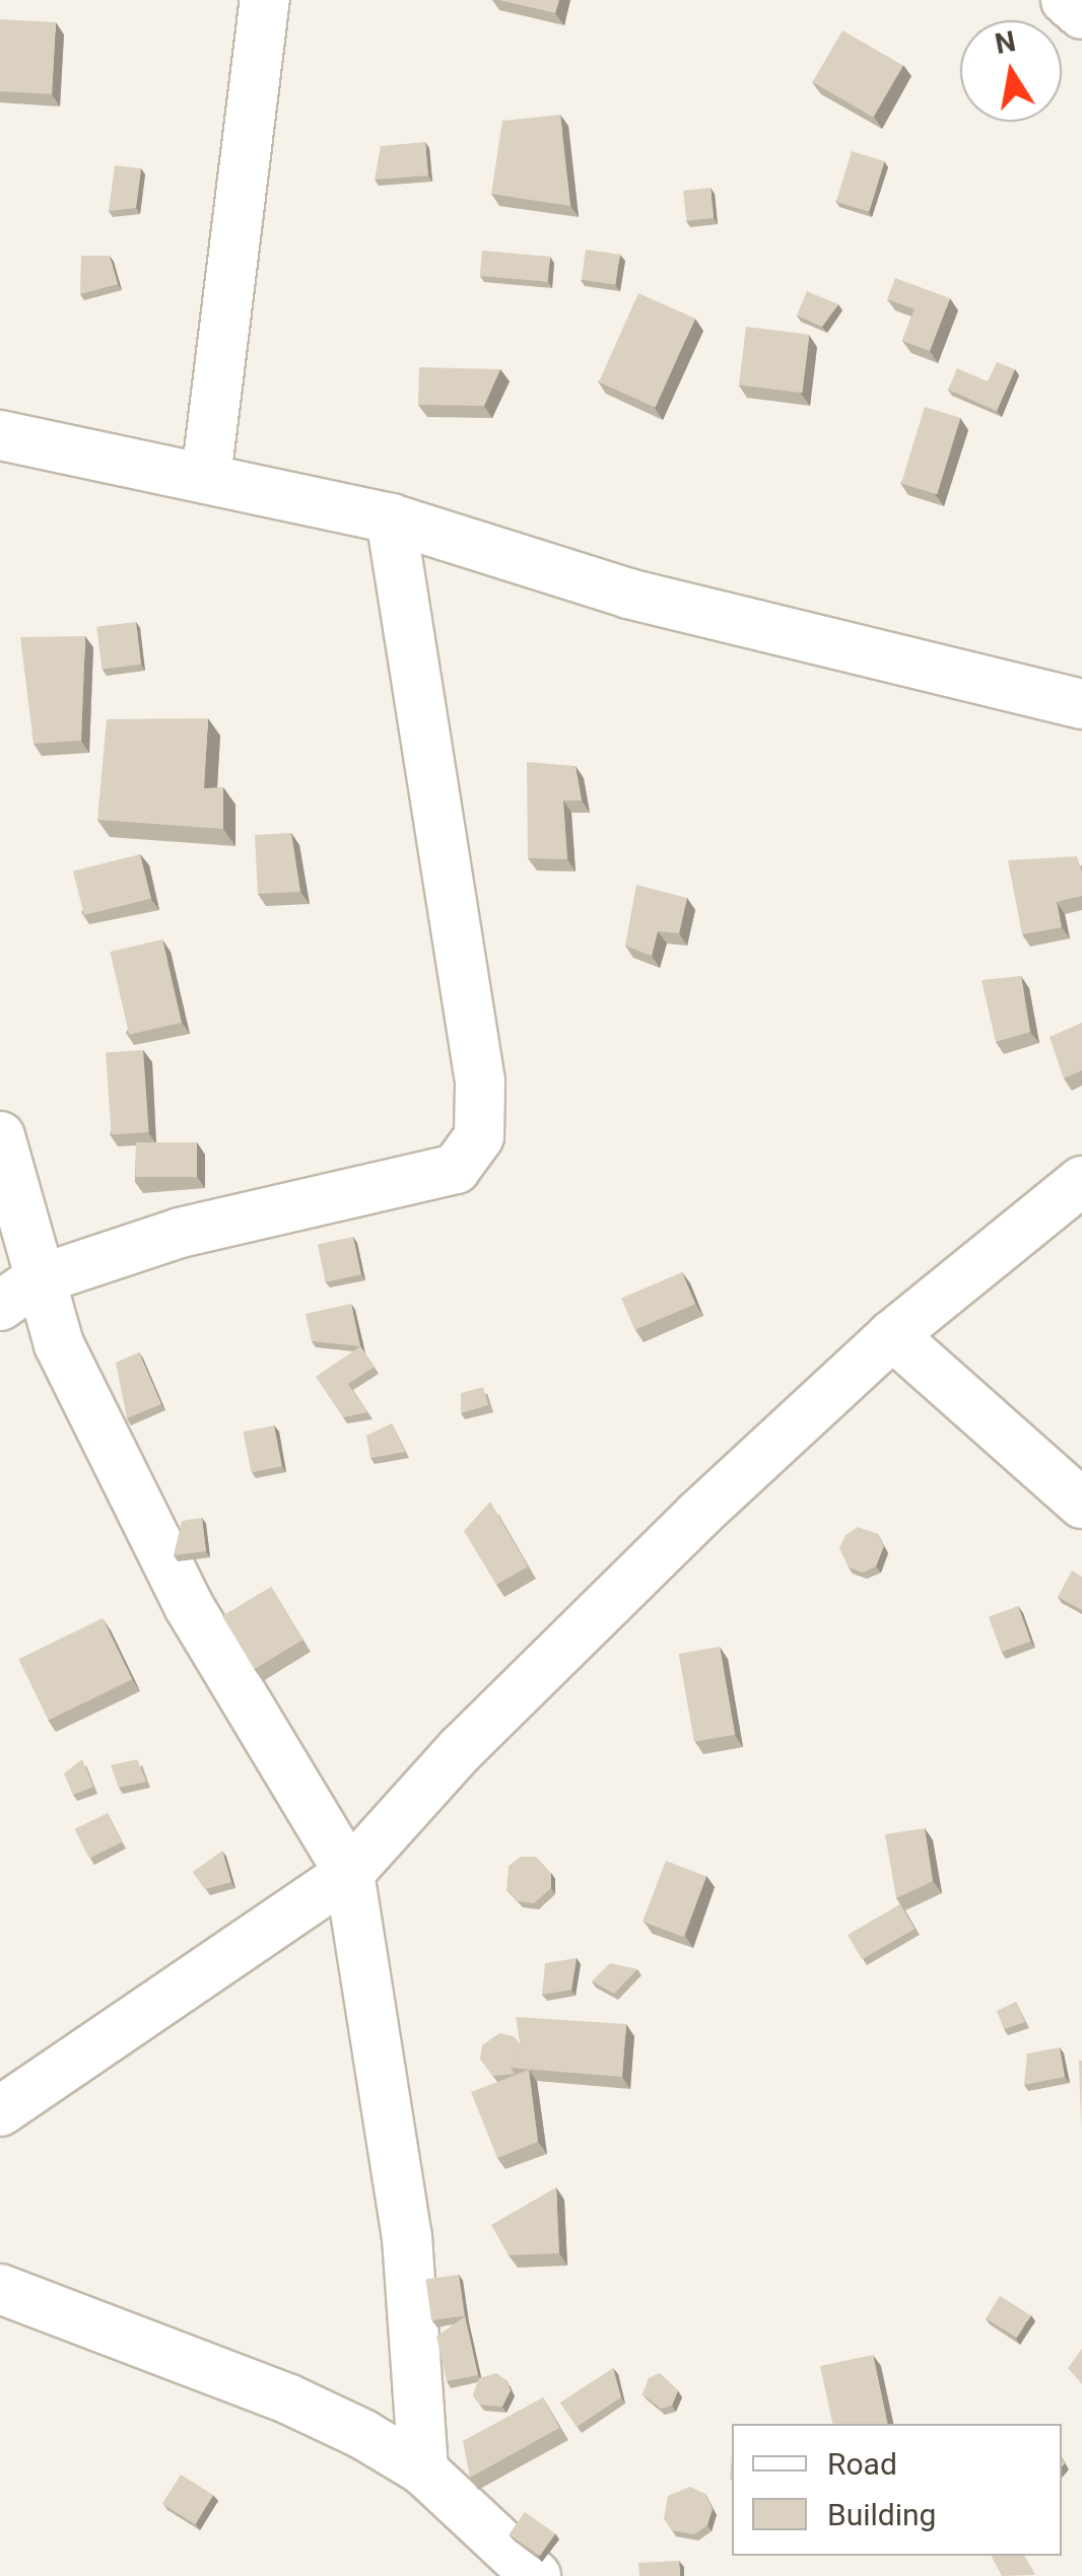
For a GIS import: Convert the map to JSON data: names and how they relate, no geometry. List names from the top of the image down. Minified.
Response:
{"legend":["Road","Building"],"north":"top"}
